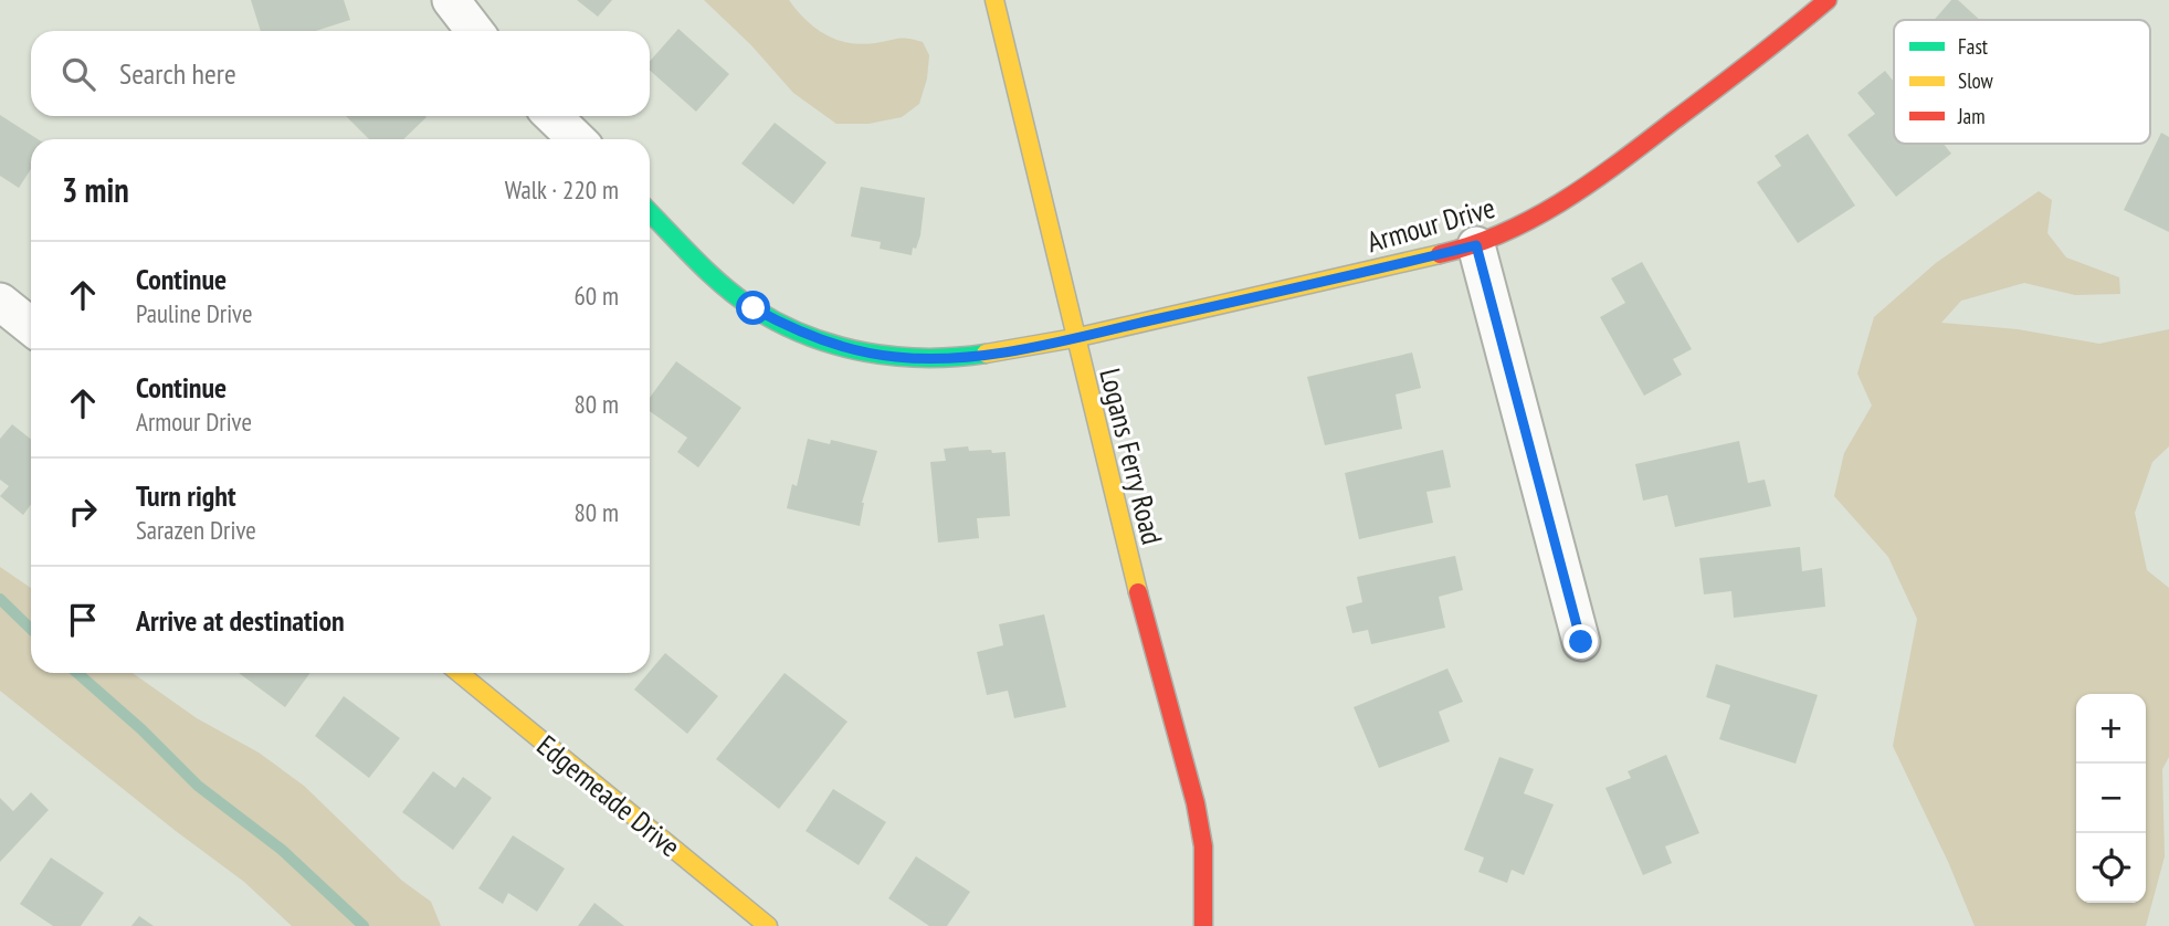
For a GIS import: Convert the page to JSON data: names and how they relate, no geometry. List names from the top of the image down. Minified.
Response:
{"streets":{"street":["Armour Drive","Logans Ferry Road","Edgemeade Drive"]},"crossings":[["Armour Drive","Logans Ferry Road"]],"legend":["Fast","Slow","Jam"],"page":{"search":"Search here","heading":["3 min","Walk · 220 m"],"list":[["Continue","Pauline Drive","60 m"],["Continue","Armour Drive","80 m"],["Turn right","Sarazen Drive","80 m"],"Arrive at destination"],"map_buttons":["+","−"]}}
